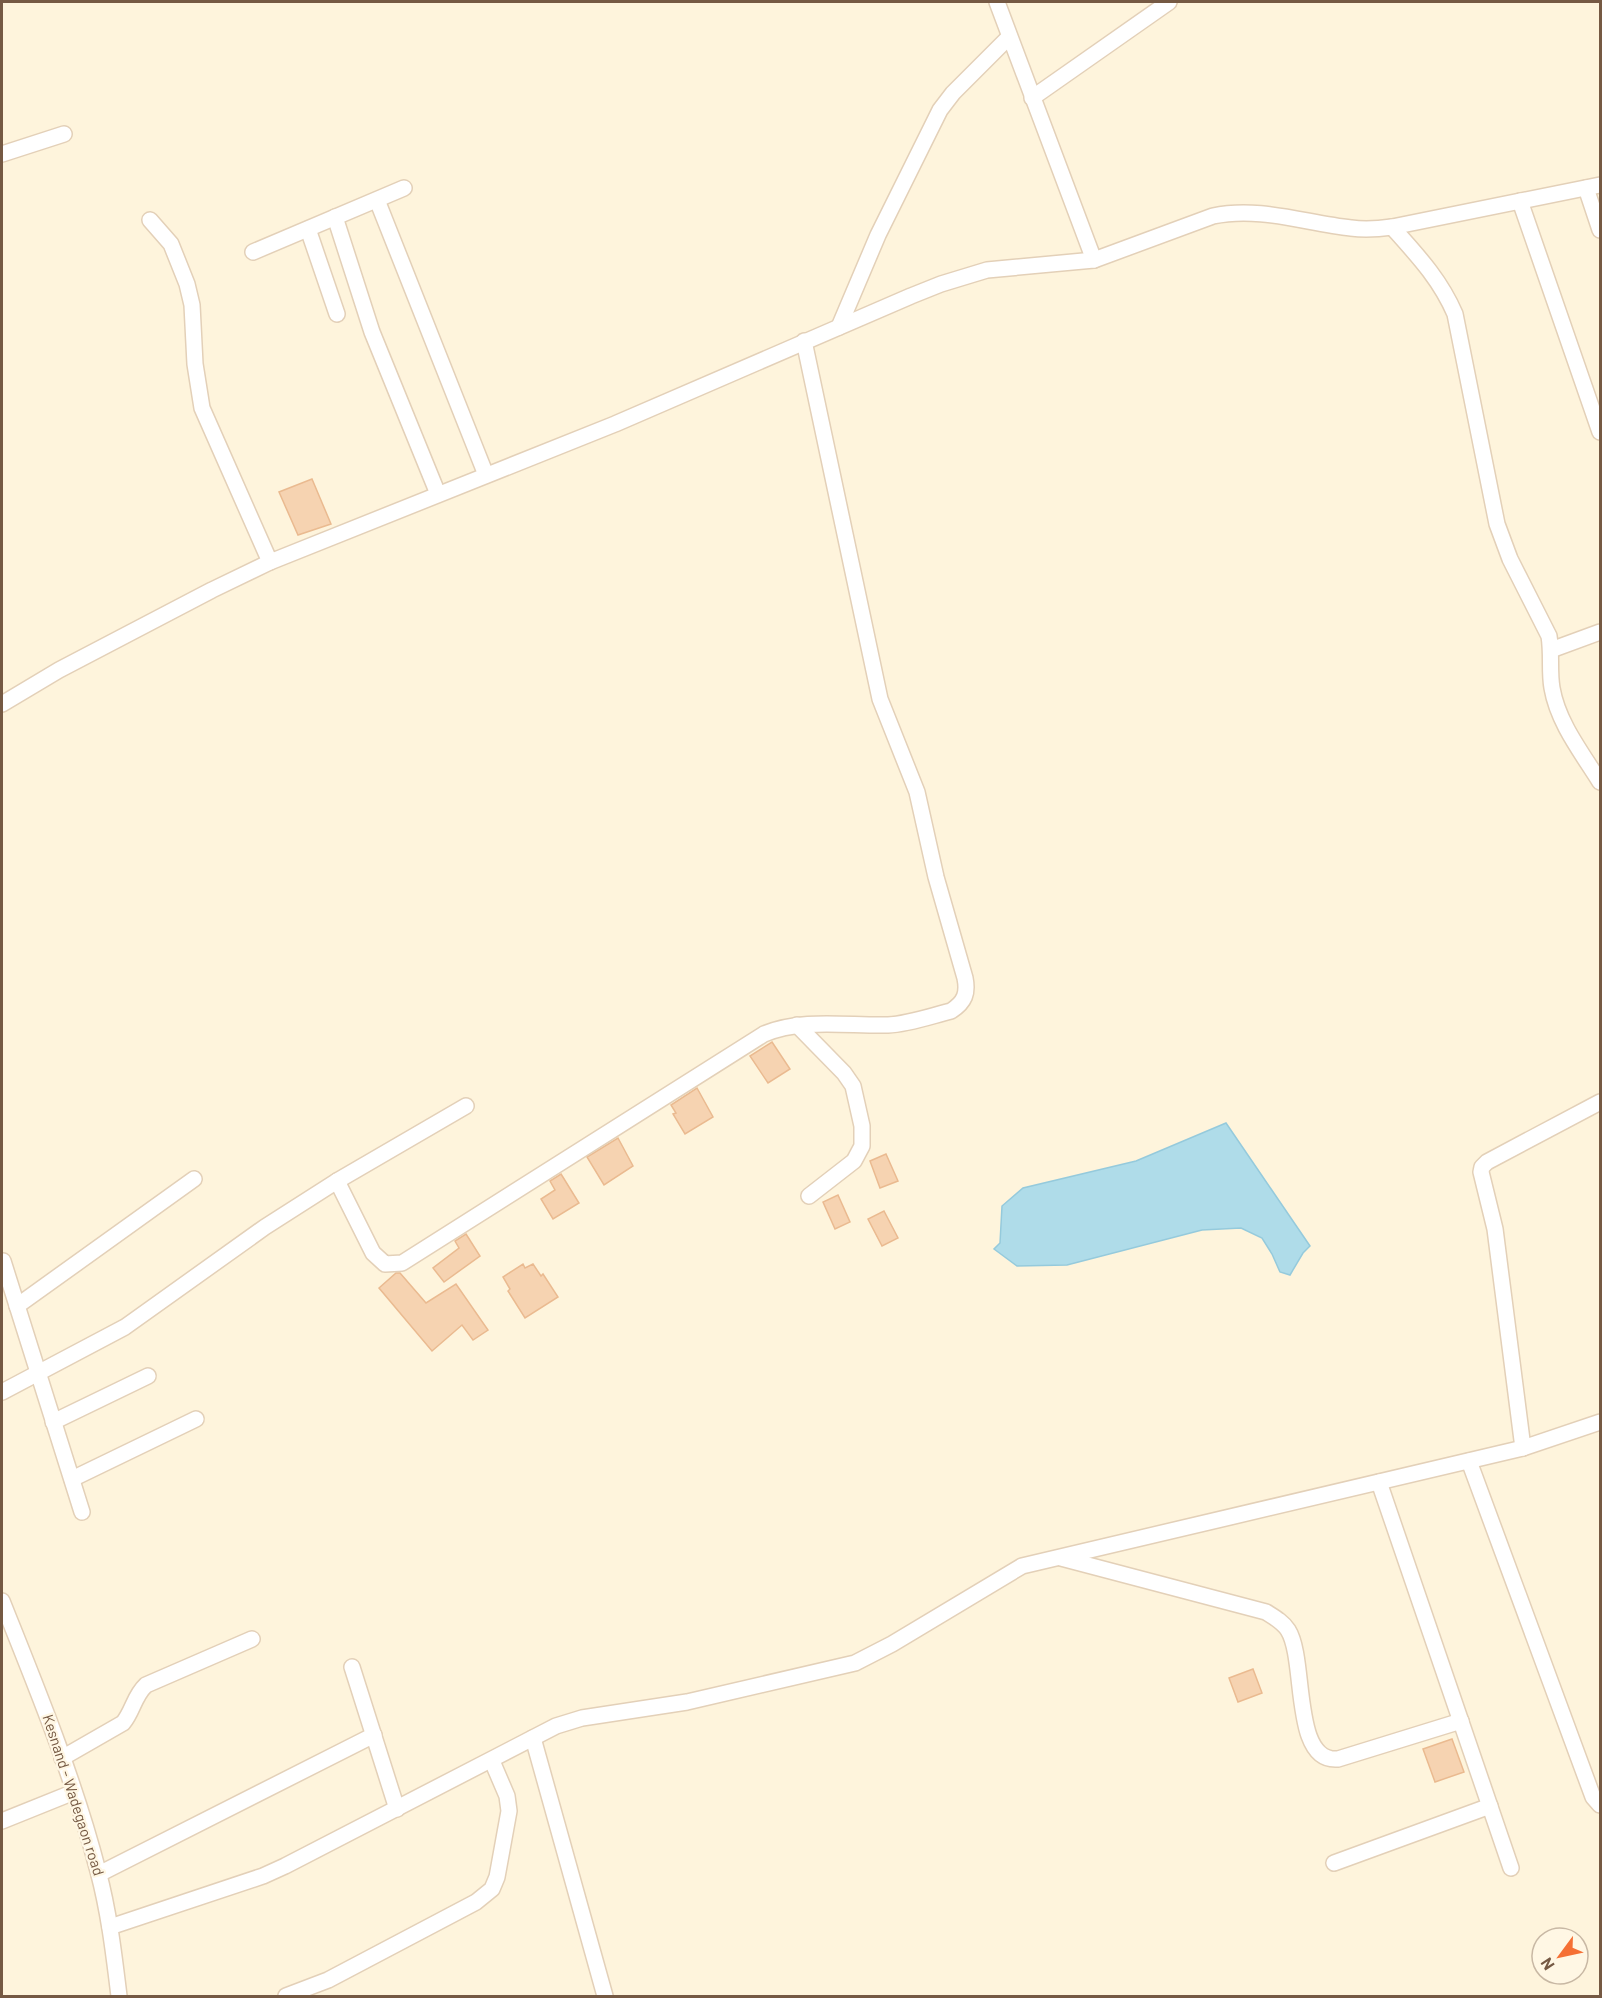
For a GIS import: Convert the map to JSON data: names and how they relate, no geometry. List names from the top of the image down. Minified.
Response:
{"streets":{"street":["Kesnand - Wadegaon road"]},"north":"bottom left"}
